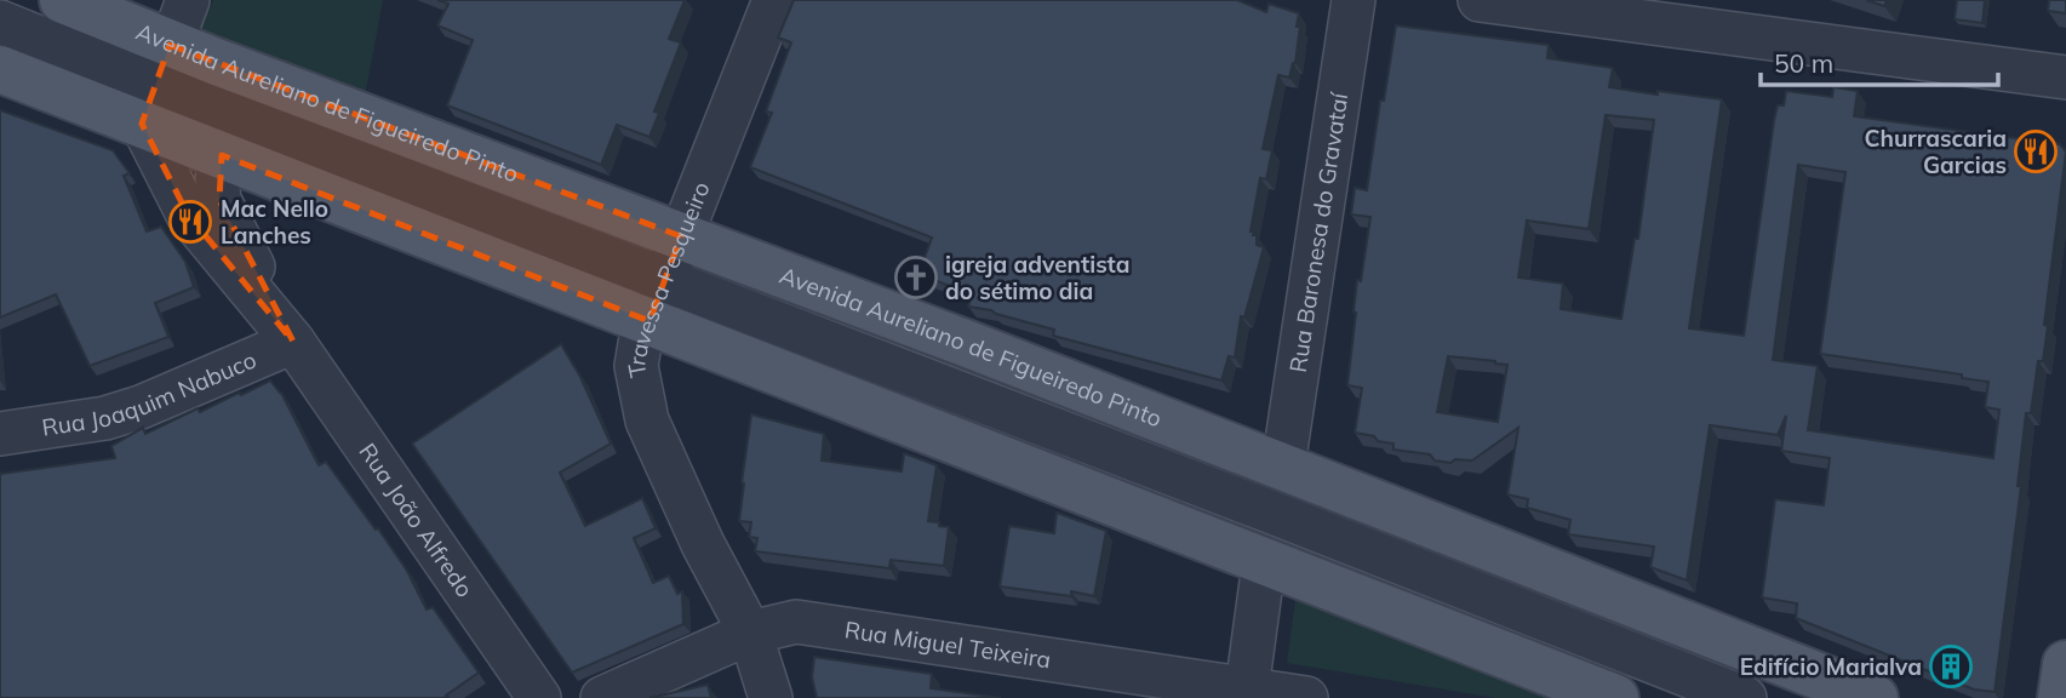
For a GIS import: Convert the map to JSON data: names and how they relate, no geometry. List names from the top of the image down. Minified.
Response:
{"streets":{"main road":["Avenida Aureliano de Figueiredo Pinto"],"street":["Rua Baronesa do Gravataí","Travessa Pesqueiro","Rua Joaquim Nabuco","Rua João Alfredo","Rua Miguel Teixeira"]},"crossings":[["Avenida Aureliano de Figueiredo Pinto","Rua Baronesa do Gravataí"],["Avenida Aureliano de Figueiredo Pinto","Travessa Pesqueiro"],["Avenida Aureliano de Figueiredo Pinto","Rua João Alfredo"],["Travessa Pesqueiro","Rua Miguel Teixeira"],["Rua Joaquim Nabuco","Rua João Alfredo"]],"places":{"restaurant":["Churrascaria Garcias","Mac Nello Lanches"],"church":["igreja adventista do sétimo dia"],"building":["Edifício Marialva"]},"scale_bar":"50 m"}
